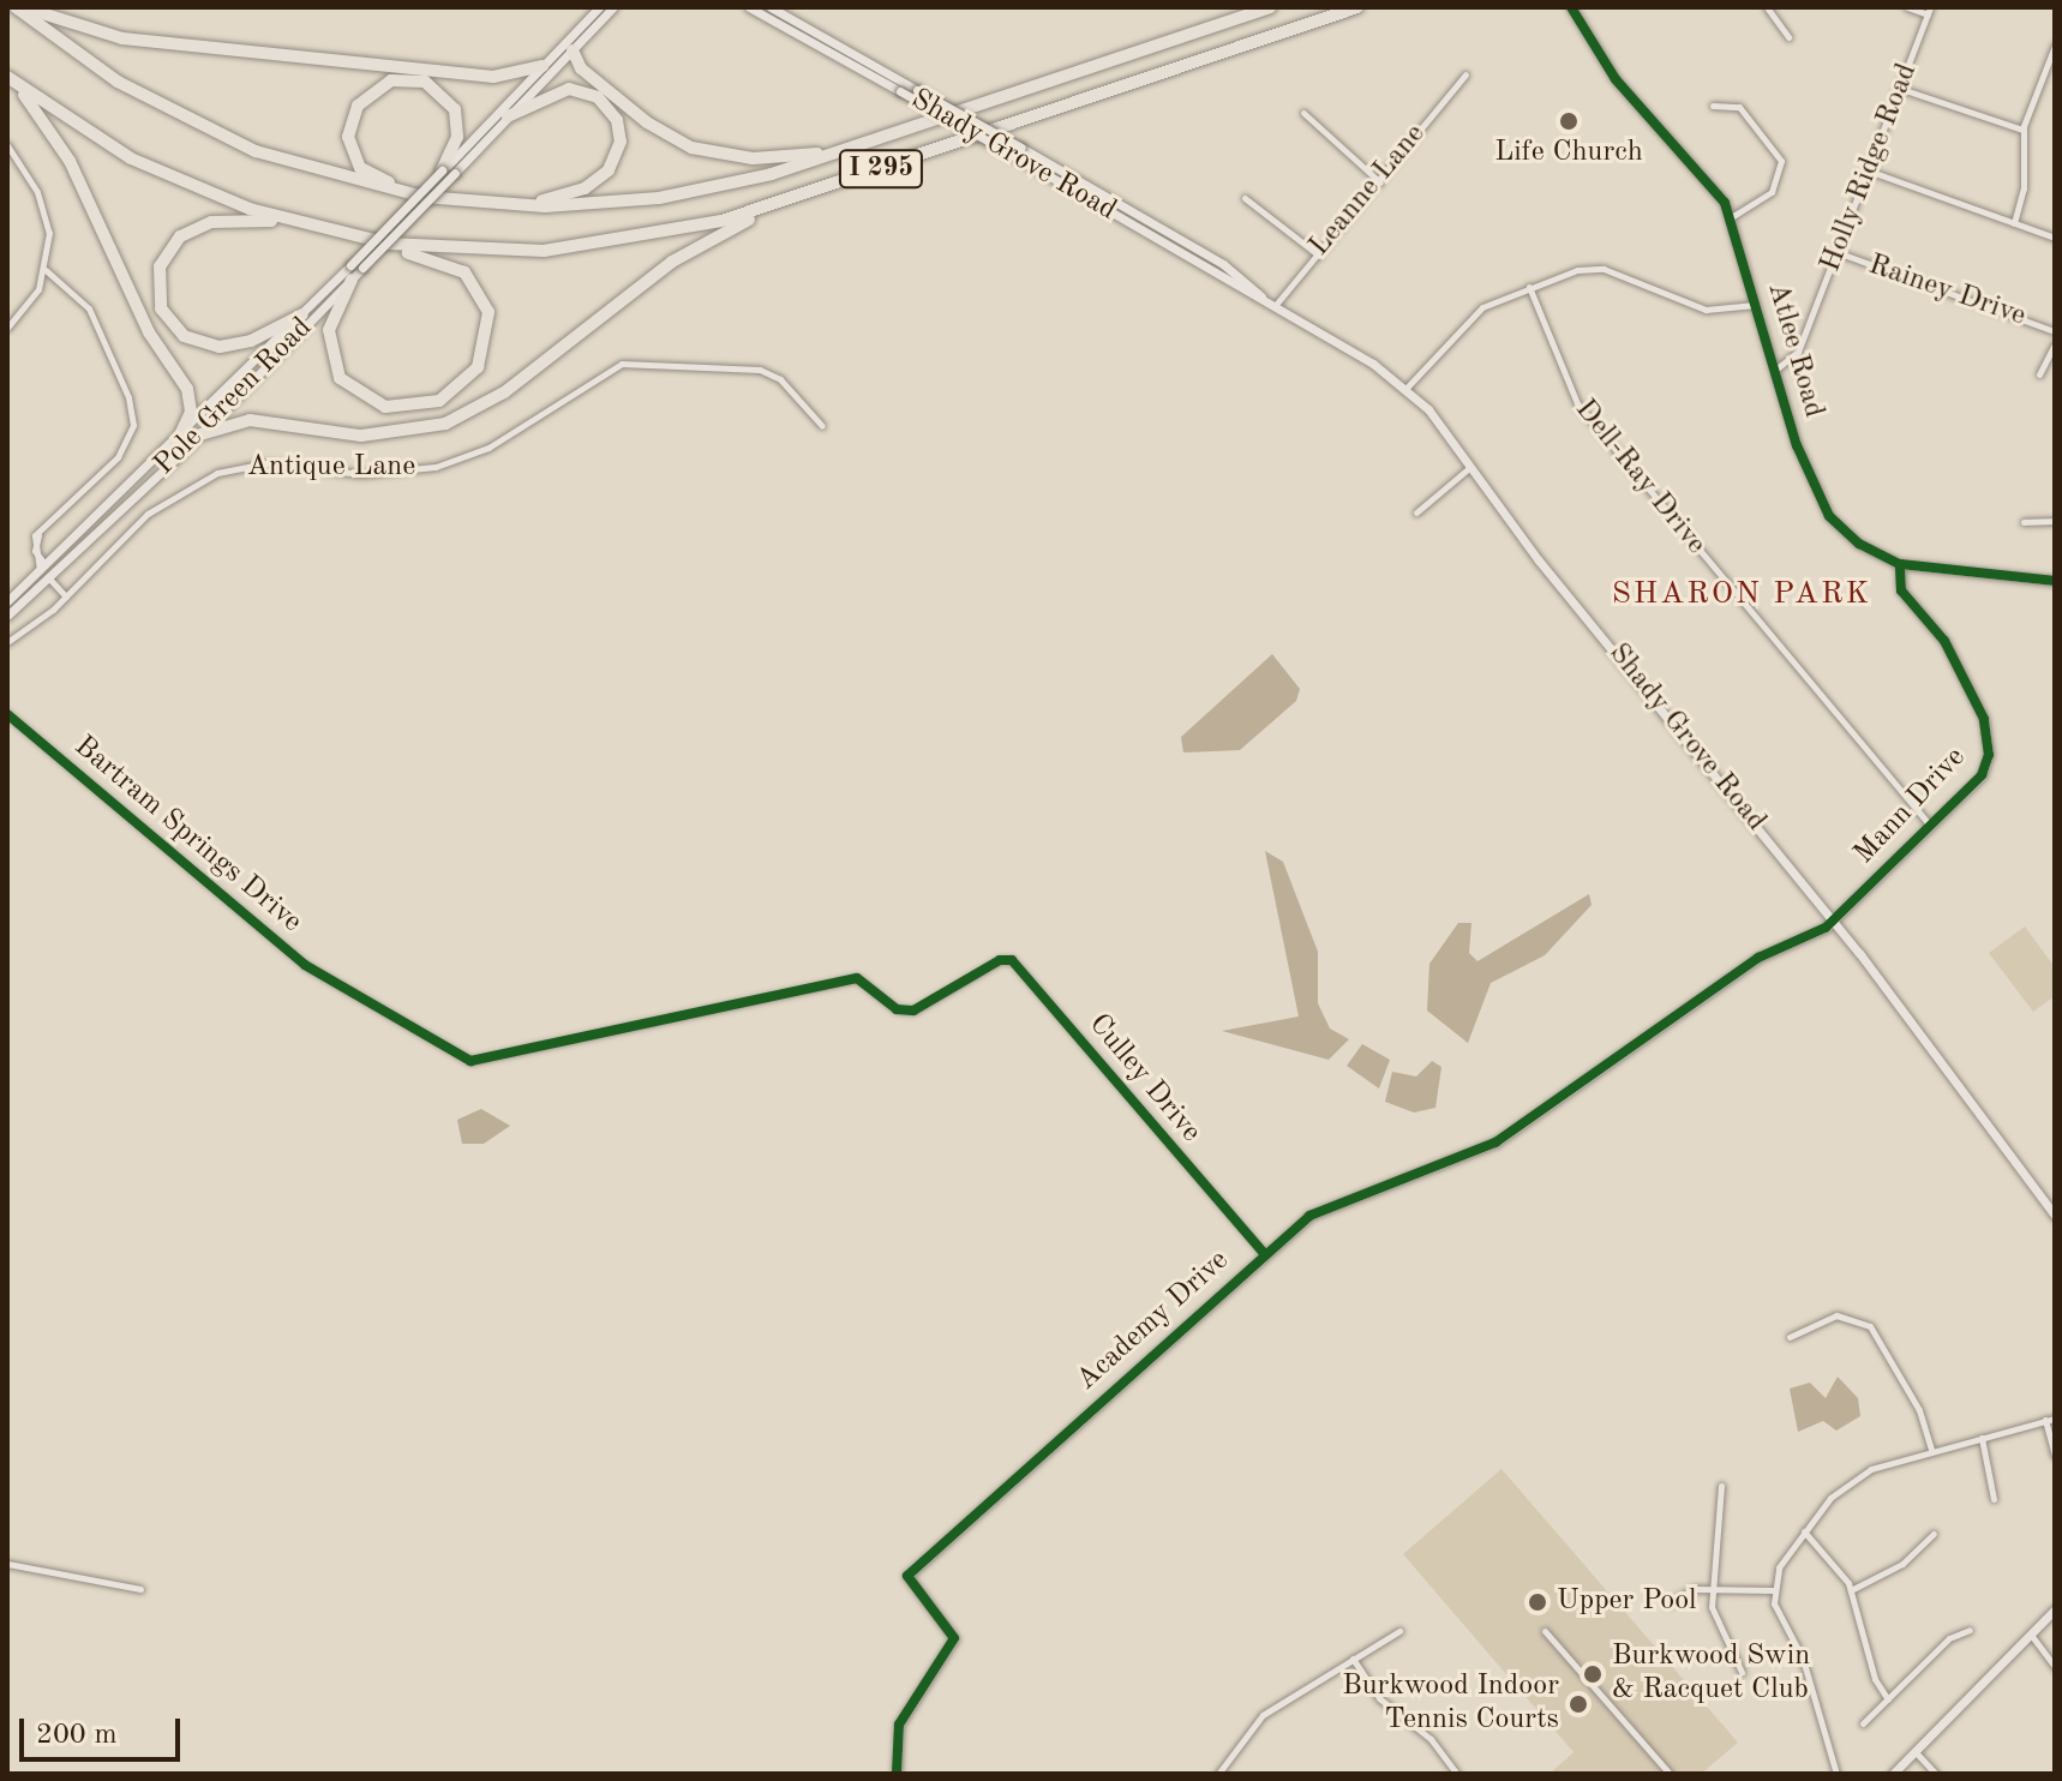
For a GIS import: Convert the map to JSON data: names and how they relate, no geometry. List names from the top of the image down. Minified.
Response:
{"streets":{"highway":["I 295"],"main road":["Shady Grove Road","Atlee Road","Pole Green Road","Mann Drive","Academy Drive"],"street":["Holly Ridge Road","Leanne Lane","Rainey Drive","Antique Lane","Dell-Ray Drive","Bartram Springs Drive","Culley Drive"]},"crossings":[["Shady Grove Road","Leanne Lane"],["Shady Grove Road","Mann Drive"],["Shady Grove Road","Academy Drive"],["Holly Ridge Road","Rainey Drive"],["Holly Ridge Road","Atlee Road"],["Atlee Road","Mann Drive"],["Dell-Ray Drive","Mann Drive"],["Mann Drive","Academy Drive"],["Bartram Springs Drive","Culley Drive"],["Culley Drive","Academy Drive"]],"districts":["SHARON PARK"],"places":["Life Church","Upper Pool","Burkwood Swin & Racquet Club","Burkwood Indoor Tennis Courts"],"scale_bar":"200 m"}
